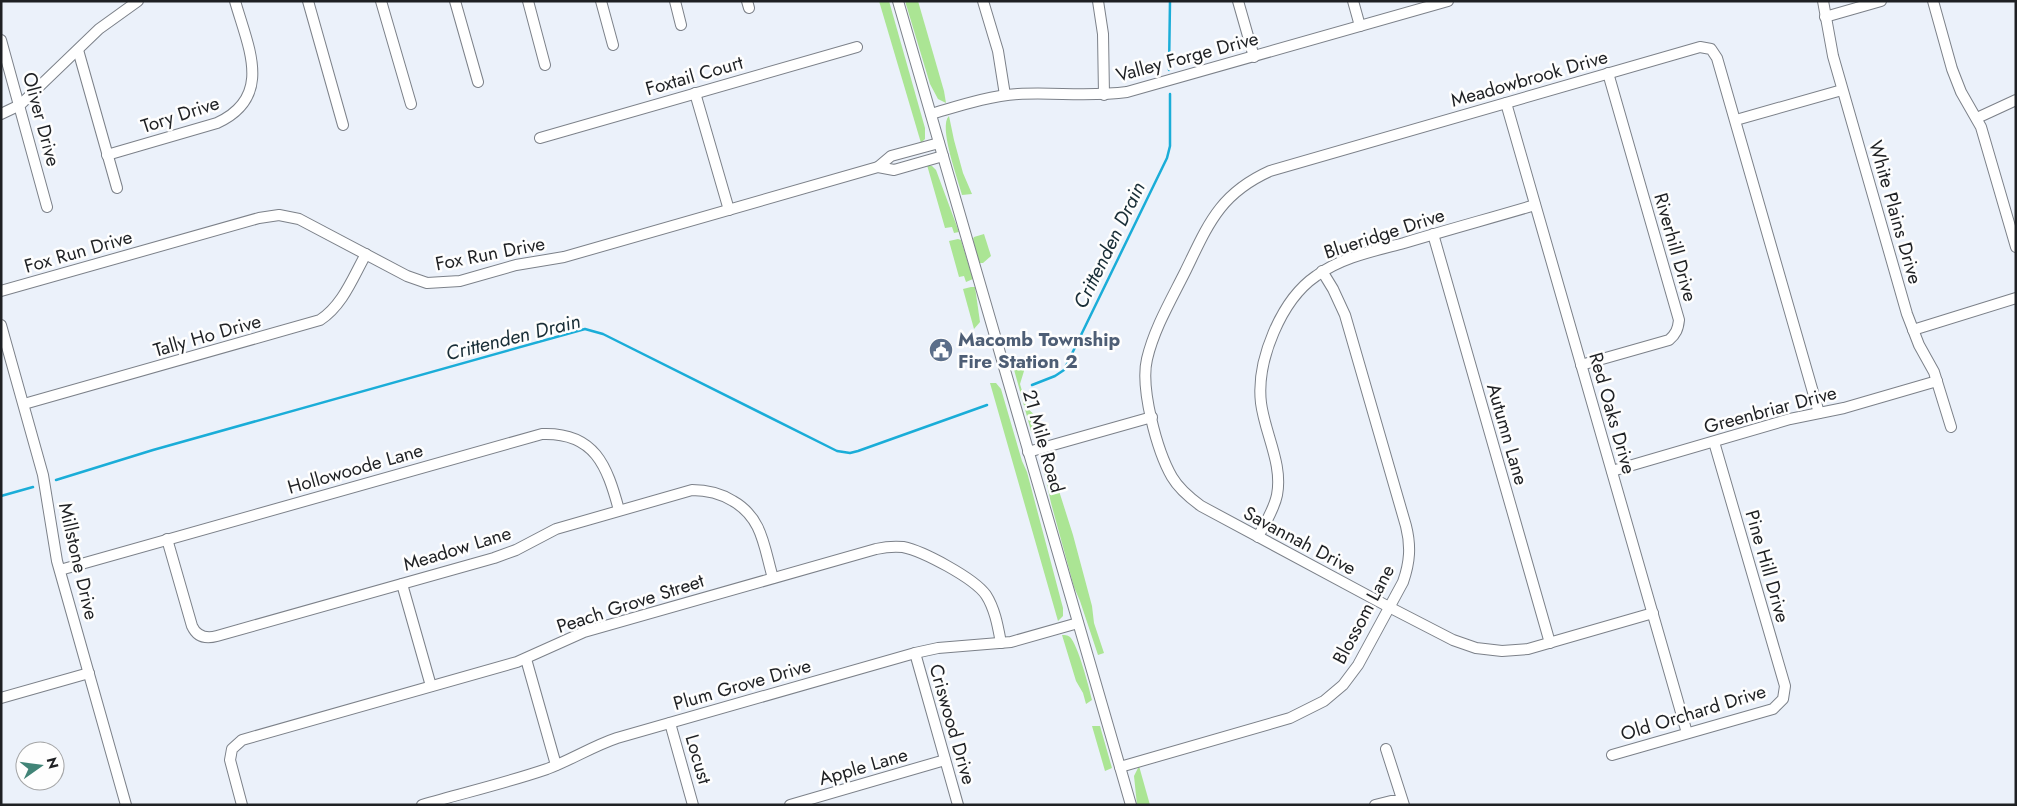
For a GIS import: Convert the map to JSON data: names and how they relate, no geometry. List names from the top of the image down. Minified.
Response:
{"streets":{"street":["Valley Forge Drive","Foxtail Court","Meadowbrook Drive","Tory Drive","Oliver Drive","White Plains Drive","Blueridge Drive","Riverhill Drive","Fox Run Drive","Tally Ho Drive","Greenbriar Drive","Red Oaks Drive","Autumn Lane","21 Mile Road","Hollowoode Lane","Savannah Drive","Meadow Lane","Millstone Drive","Pine Hill Drive","Peach Grove Street","Blossom Lane","Plum Grove Drive","Old Orchard Drive","Criswood Drive","Locust","Apple Lane"]},"crossings":[["Valley Forge Drive","21 Mile Road"],["Meadowbrook Drive","Riverhill Drive"],["Meadowbrook Drive","Greenbriar Drive"],["Meadowbrook Drive","Red Oaks Drive"],["Meadowbrook Drive","Savannah Drive"],["White Plains Drive","Greenbriar Drive"],["Blueridge Drive","Red Oaks Drive"],["Blueridge Drive","Autumn Lane"],["Blueridge Drive","Savannah Drive"],["Blueridge Drive","Blossom Lane"],["Riverhill Drive","Red Oaks Drive"],["Fox Run Drive","Tally Ho Drive"],["Fox Run Drive","21 Mile Road"],["Tally Ho Drive","Millstone Drive"],["Greenbriar Drive","Red Oaks Drive"],["Greenbriar Drive","Pine Hill Drive"],["Red Oaks Drive","Savannah Drive"],["Red Oaks Drive","Old Orchard Drive"],["Autumn Lane","Savannah Drive"],["21 Mile Road","Blossom Lane"],["21 Mile Road","Plum Grove Drive"],["Hollowoode Lane","Meadow Lane"],["Hollowoode Lane","Millstone Drive"],["Savannah Drive","Blossom Lane"],["Meadow Lane","Peach Grove Street"],["Pine Hill Drive","Old Orchard Drive"],["Peach Grove Street","Plum Grove Drive"],["Plum Grove Drive","Criswood Drive"],["Plum Grove Drive","Locust"],["Criswood Drive","Apple Lane"]],"water":["Crittenden Drain"],"places":{"public building":["Macomb Township Fire Station 2"]},"north":"right"}
